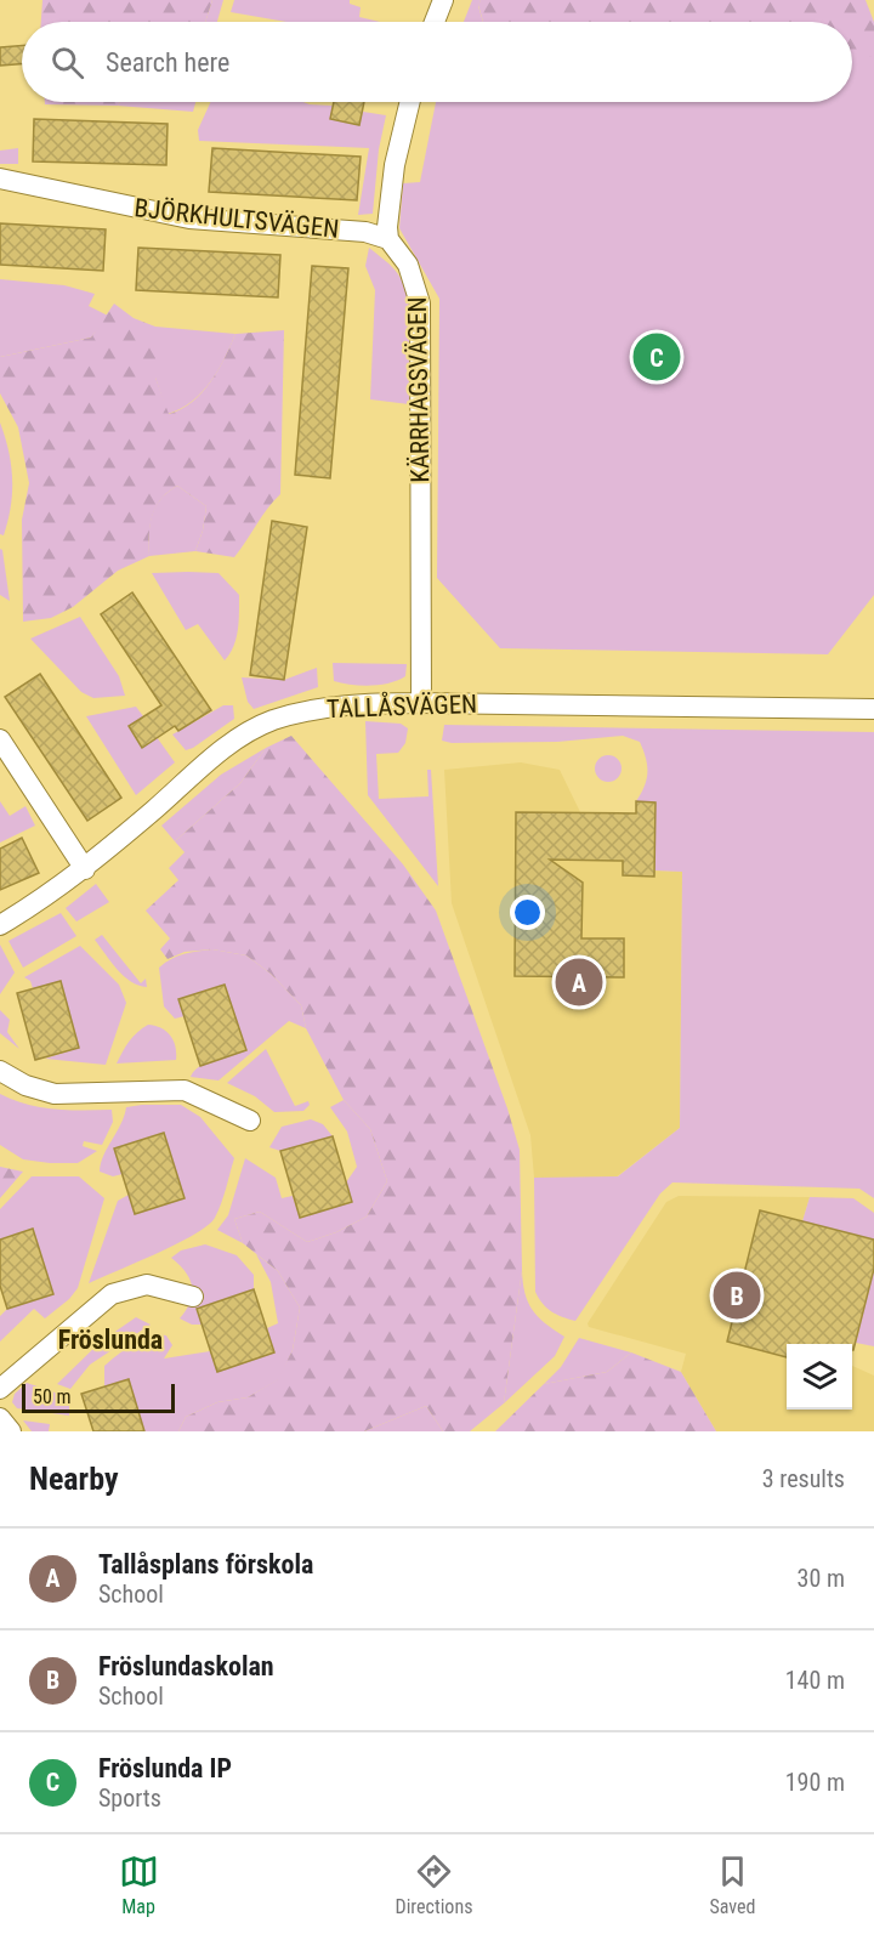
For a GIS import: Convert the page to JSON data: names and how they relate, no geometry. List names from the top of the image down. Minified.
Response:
{"streets":{"street":["BJÖRKHULTSVÄGEN","KÄRRHAGSVÄGEN","TALLÅSVÄGEN"]},"crossings":[["BJÖRKHULTSVÄGEN","KÄRRHAGSVÄGEN"],["KÄRRHAGSVÄGEN","TALLÅSVÄGEN"]],"districts":["Fröslunda"],"scale_bar":"50 m","page":{"search":"Search here","pins":["C","A","B"],"scale":"50 m","heading":["Nearby","3 results"],"list":[{"mark":"A","name":"Tallåsplans förskola","note":"School","value":"30 m"},{"mark":"B","name":"Fröslundaskolan","note":"School","value":"140 m"},{"mark":"C","name":"Fröslunda IP","note":"Sports","value":"190 m"}],"nav":["Map","Directions","Saved"]}}
